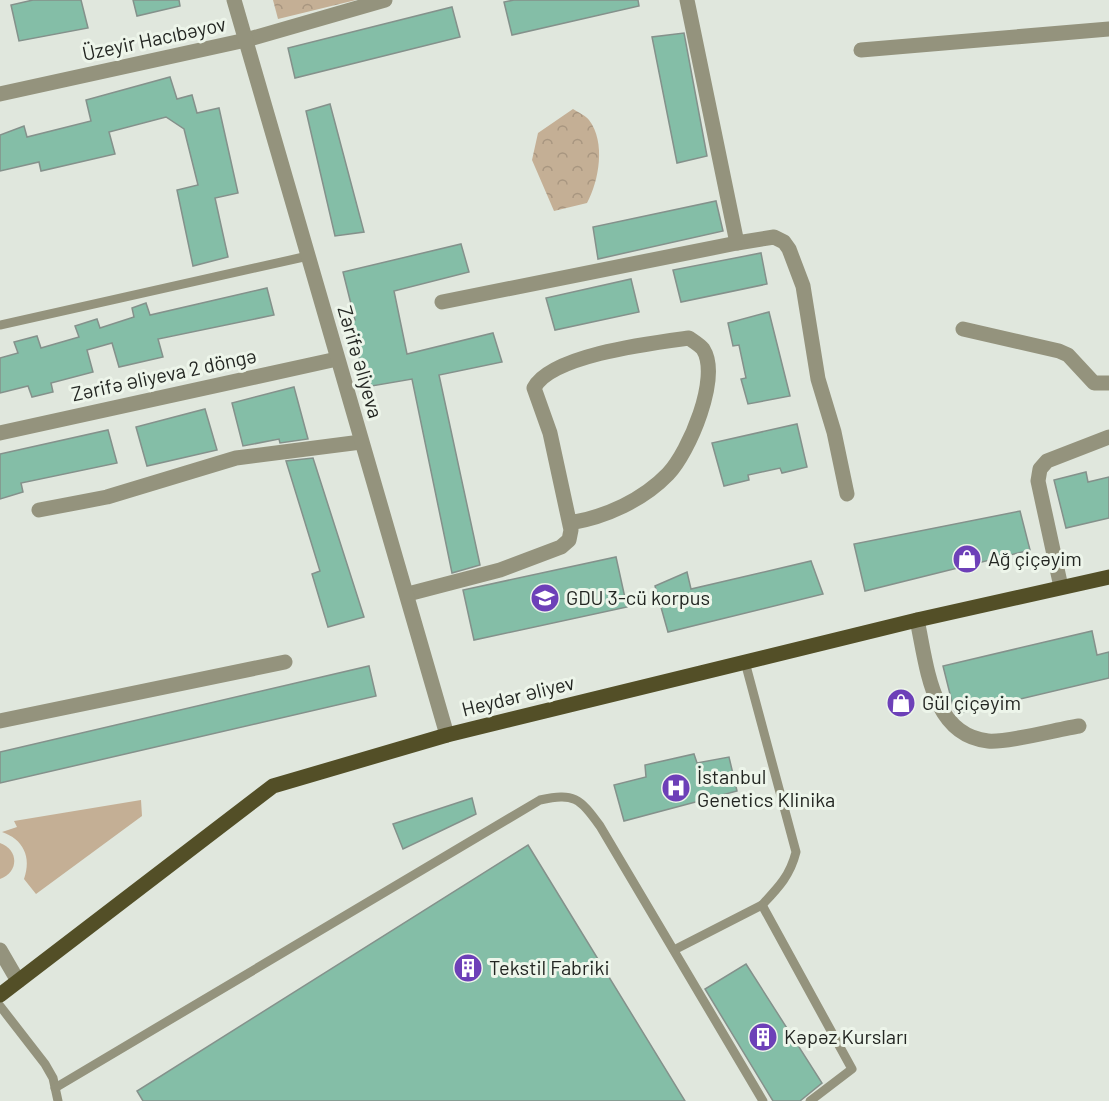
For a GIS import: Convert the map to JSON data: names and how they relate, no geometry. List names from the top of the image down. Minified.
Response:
{"streets":{"main road":["Heydər Əliyev"],"street":["Üzeyir Hacıbəyov","Zərifə Əliyeva","Zərifə Əliyeva 2 döngə"]},"crossings":[["Üzeyir Hacıbəyov","Zərifə Əliyeva"],["Zərifə Əliyeva","Zərifə Əliyeva 2 döngə"],["Zərifə Əliyeva","Heydər Əliyev"]],"places":{"shop":["Ağ çiçəyim","Gül çiçəyim"],"school or university":["GDU 3-cü korpus"],"hospital":["İstanbul Genetics Klinika"],"building":["Tekstil Fabriki","Kəpəz Kursları"]}}
